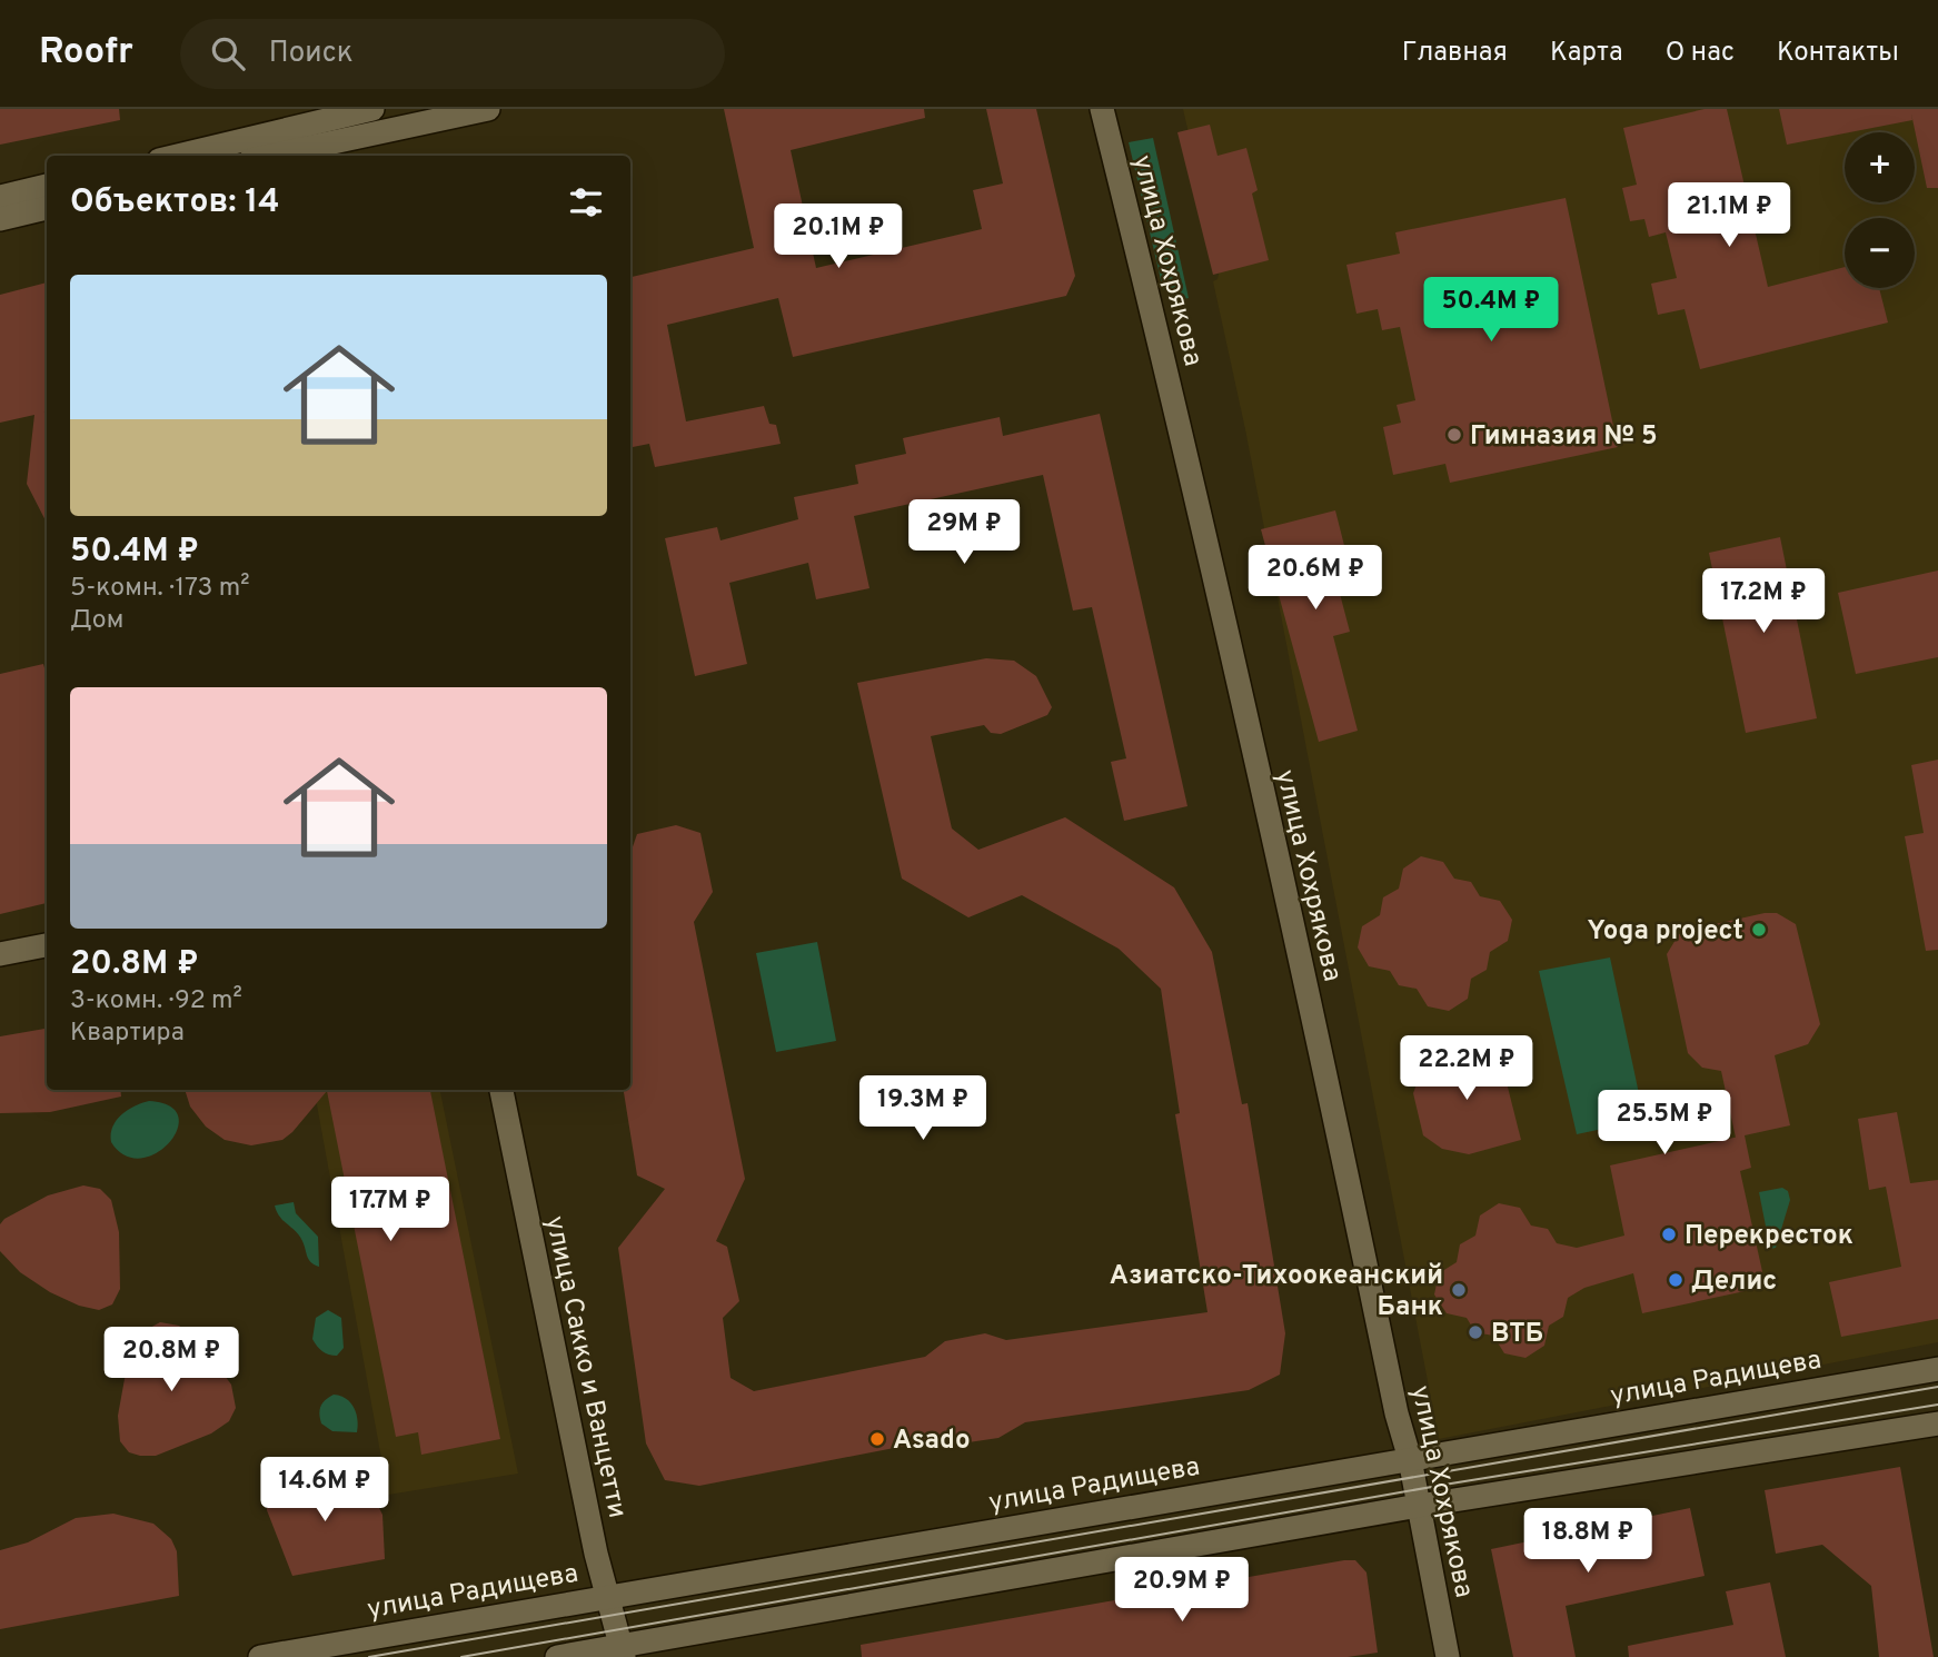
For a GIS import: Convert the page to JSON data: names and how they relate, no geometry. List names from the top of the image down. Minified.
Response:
{"streets":{"street":["улица Хохрякова","улица Сакко и Ванцетти","улица Радищева"]},"crossings":[["улица Хохрякова","улица Радищева"],["улица Сакко и Ванцетти","улица Радищева"]],"places":["Гимназия № 5","Yoga projeсt","Перекресток","Делис","Азиатско-Тихоокеанский Банк","ВТБ","Asado"],"page":{"header":"Roofr","search":"Поиск","nav":["Главная","Карта","О нас","Контакты"],"map_buttons":["+","−"],"heading":"Объектов: 14","price":["21.1M ₽","20.1M ₽","50.4M ₽","29M ₽","20.6M ₽","17.2M ₽","22.2M ₽","19.3M ₽","25.5M ₽","17.7M ₽","20.8M ₽","14.6M ₽","18.8M ₽","20.9M ₽"],"list":[{"name":"50.4M ₽","note":"5-комн. · 173 m² · Дом"},{"name":"20.8M ₽","note":"3-комн. · 92 m² · Квартира"}]}}
